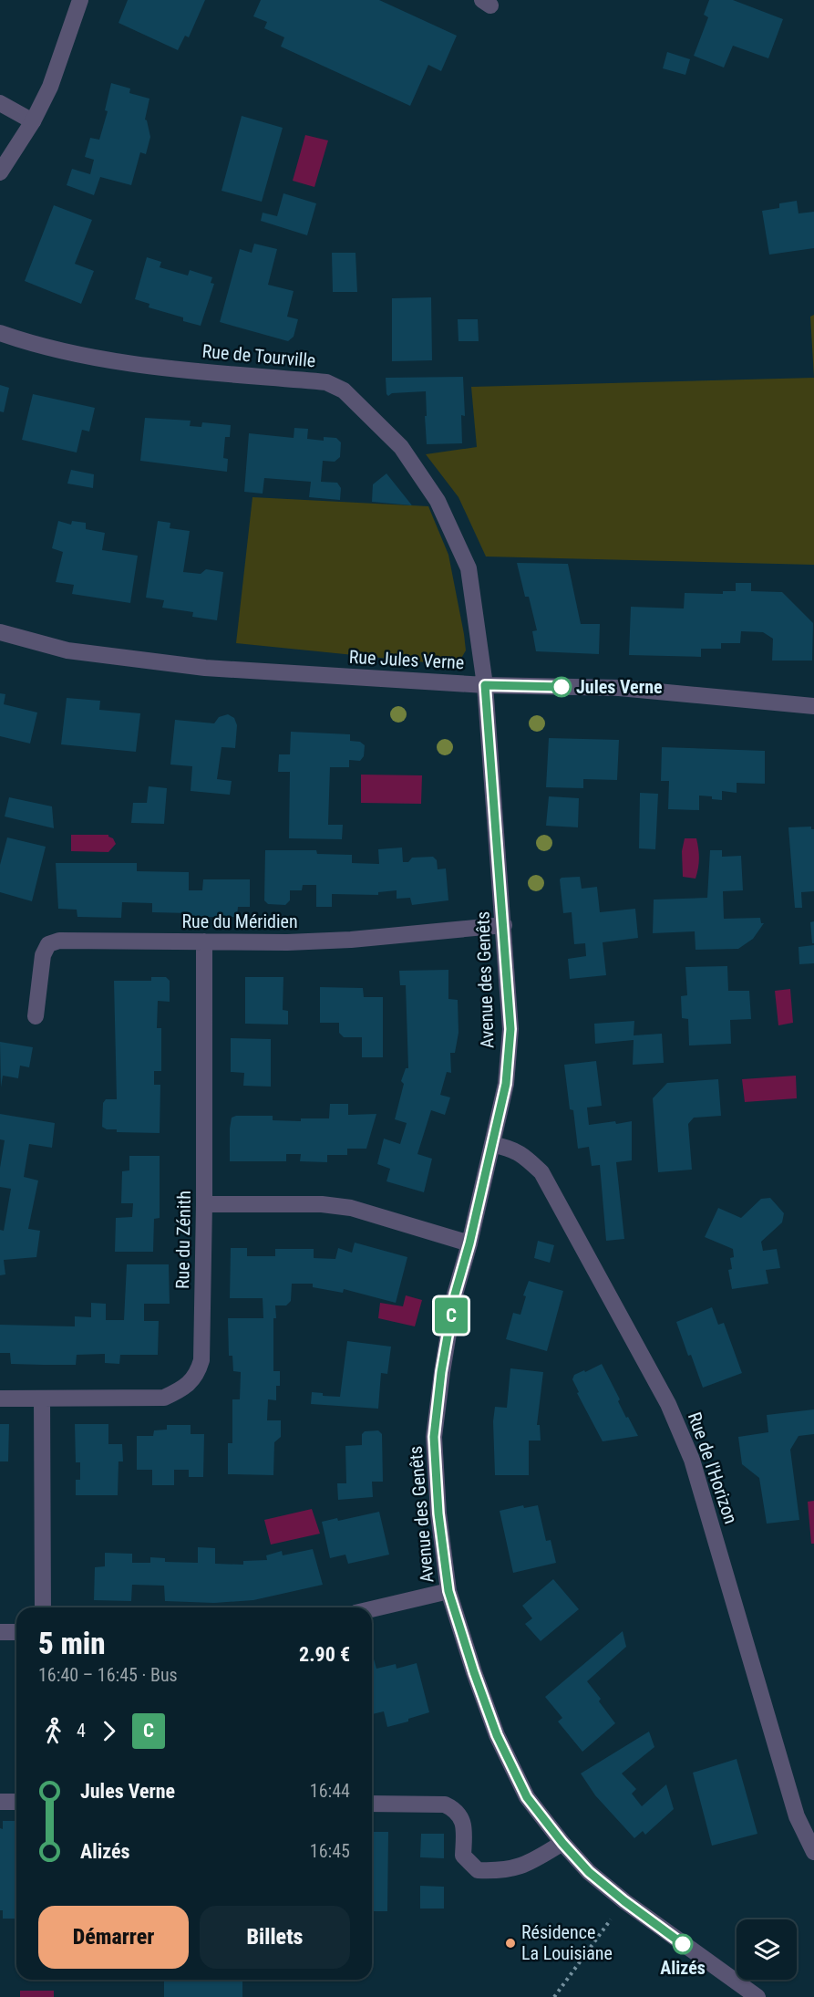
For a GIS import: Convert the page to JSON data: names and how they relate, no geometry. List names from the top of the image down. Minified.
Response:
{"streets":{"street":["Rue de Tourville","Rue Jules Verne","Rue du Méridien","Avenue des Genêts","Rue du Zénith","Rue de l'Horizon"]},"crossings":[["Rue de Tourville","Rue Jules Verne"],["Rue de Tourville","Avenue des Genêts"],["Rue Jules Verne","Avenue des Genêts"],["Rue du Méridien","Avenue des Genêts"],["Rue du Méridien","Rue du Zénith"],["Avenue des Genêts","Rue de l'Horizon"]],"places":["Jules Verne","Résidence La Louisiane","Alizés"],"lines":["bus line C"],"page":{"on_map":"C","heading":["5 min","16:40 – 16:45 · Bus","2.90 €"],"legs":["4","C"],"list":[{"name":"Jules Verne","value":"16:44"},{"name":"Alizés","value":"16:45"}],"buttons":["Démarrer","Billets"]}}
